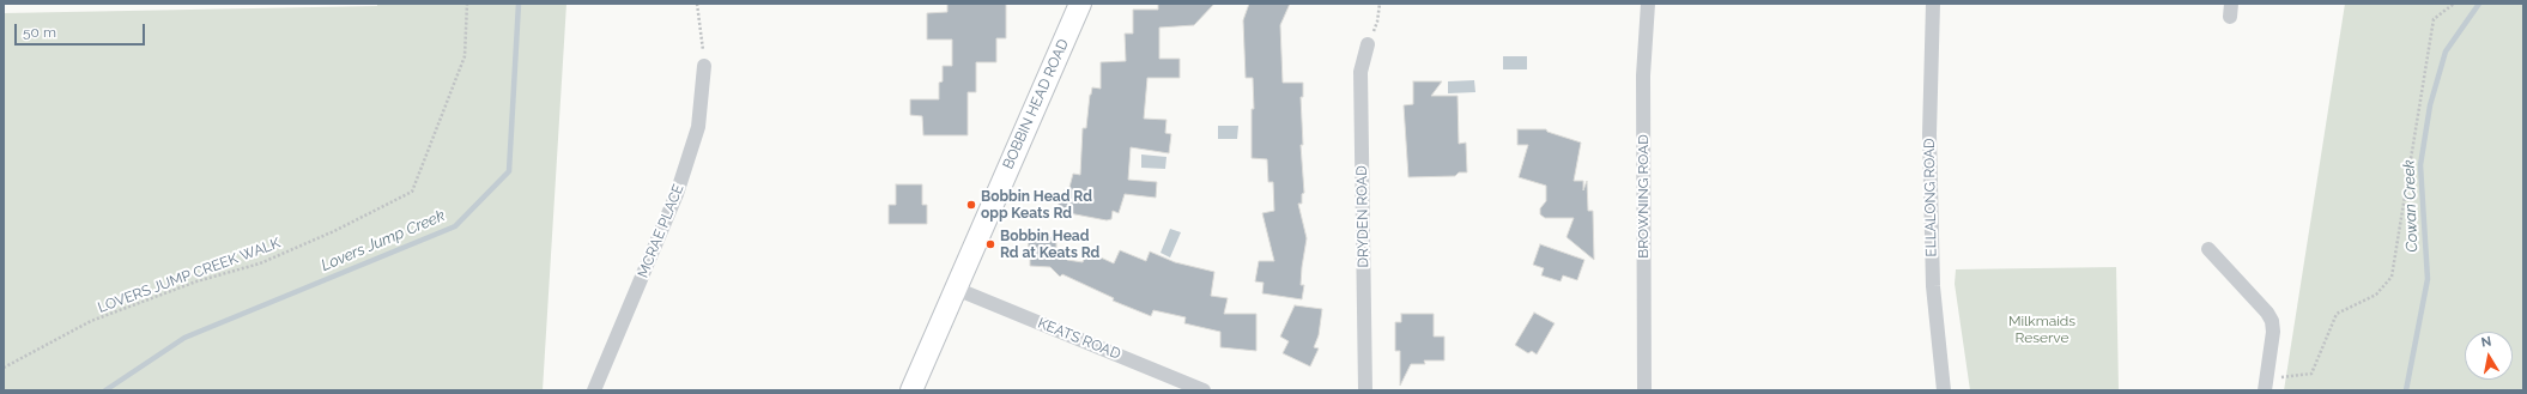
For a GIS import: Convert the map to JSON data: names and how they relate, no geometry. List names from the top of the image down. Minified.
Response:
{"streets":{"main road":["BOBBIN HEAD ROAD"],"street":["BROWNING ROAD","ELLALONG ROAD","DRYDEN ROAD","MCRAE PLACE","KEATS ROAD"],"path":["LOVERS JUMP CREEK WALK"]},"crossings":[["BOBBIN HEAD ROAD","KEATS ROAD"]],"water":["Cowan Creek","Lovers Jump Creek"],"parks":["Milkmaids Reserve"],"places":["Bobbin Head Rd opp Keats Rd","Bobbin Head Rd at Keats Rd"],"scale_bar":"50 m","north":"top"}
